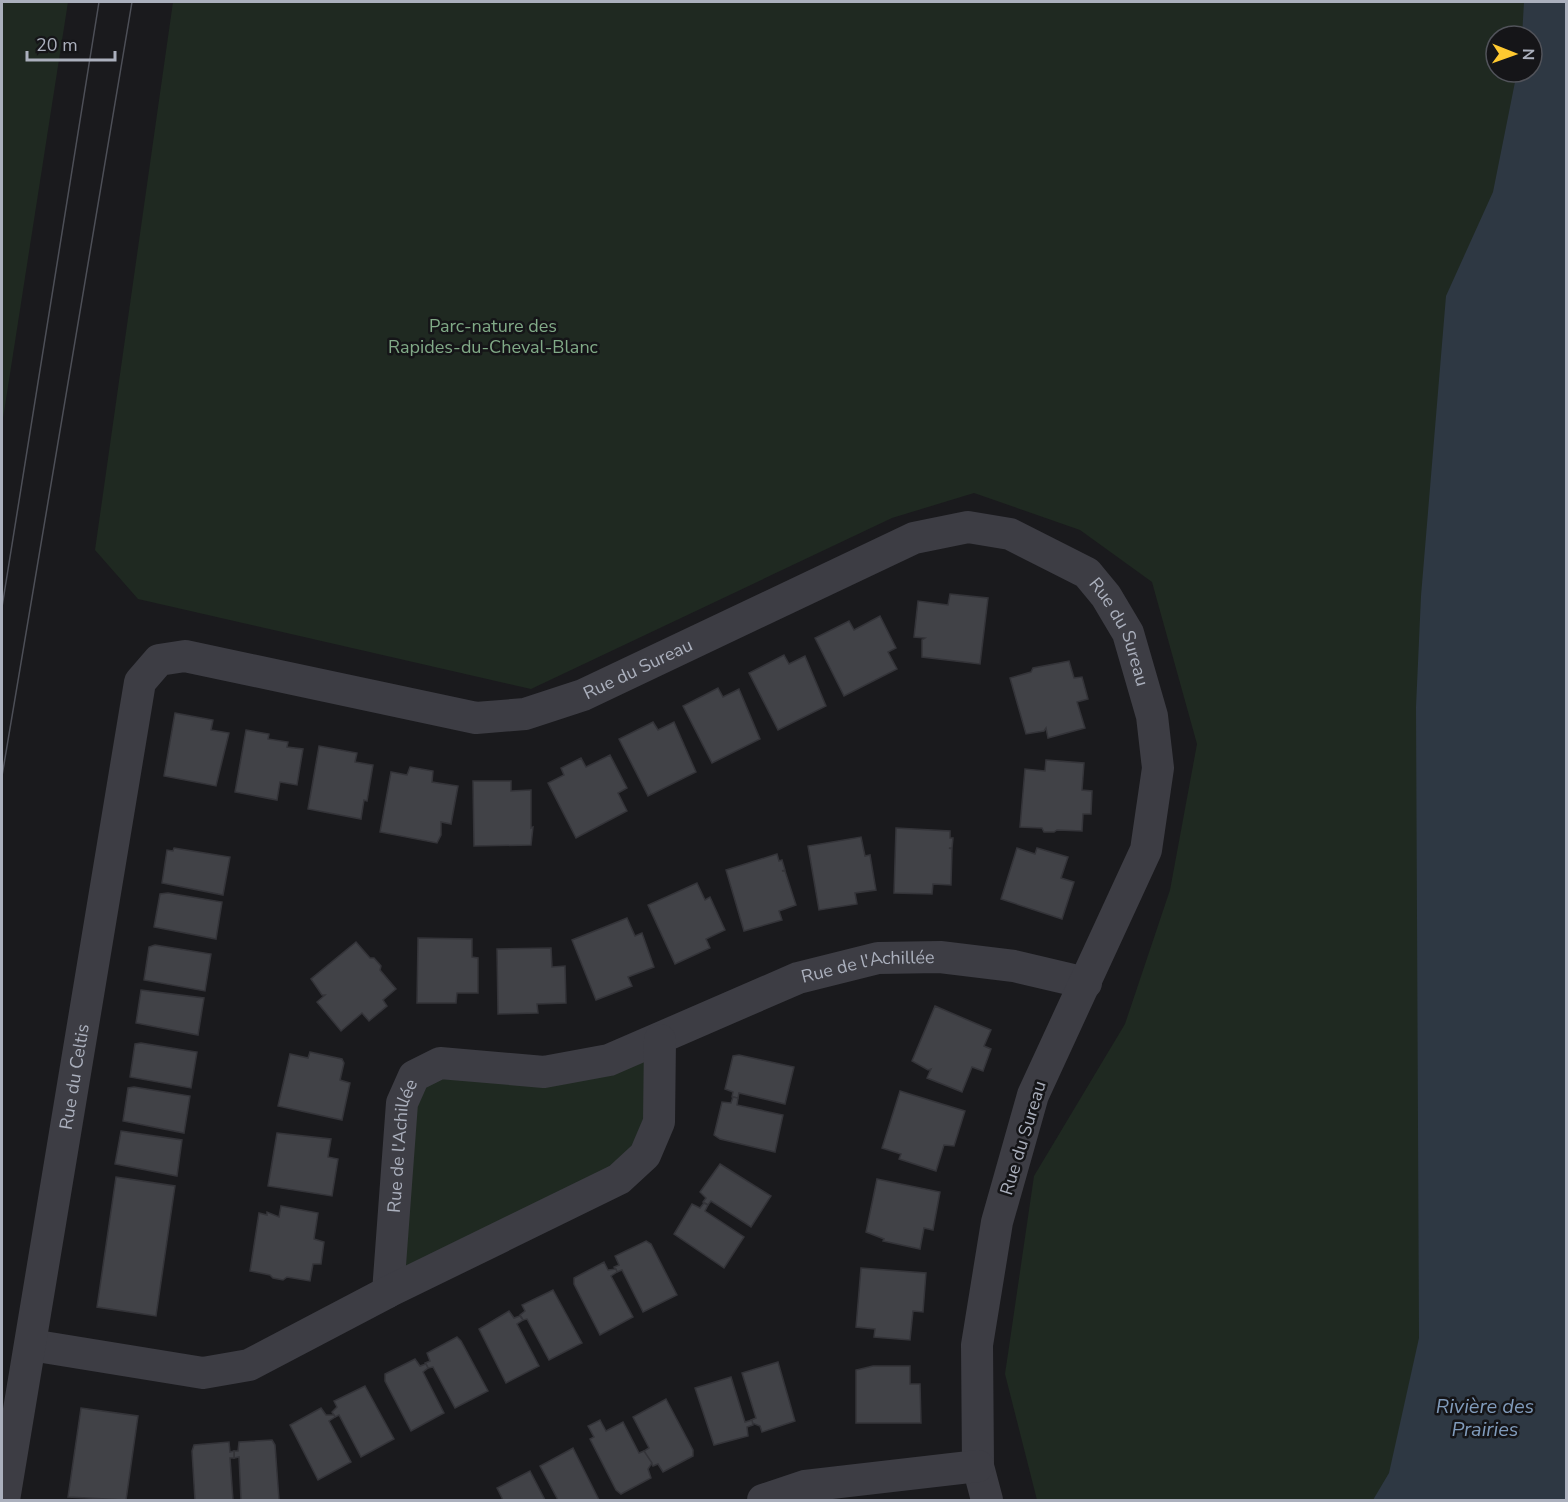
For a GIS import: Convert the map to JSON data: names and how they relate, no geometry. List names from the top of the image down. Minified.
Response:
{"streets":{"street":["Rue du Sureau","Rue de l'Achillée","Rue du Celtis"]},"crossings":[["Rue du Sureau","Rue de l'Achillée"],["Rue du Sureau","Rue du Celtis"]],"water":["Rivière des Prairies"],"parks":["Parc-nature des Rapides-du-Cheval-Blanc"],"scale_bar":"20 m","north":"right"}
